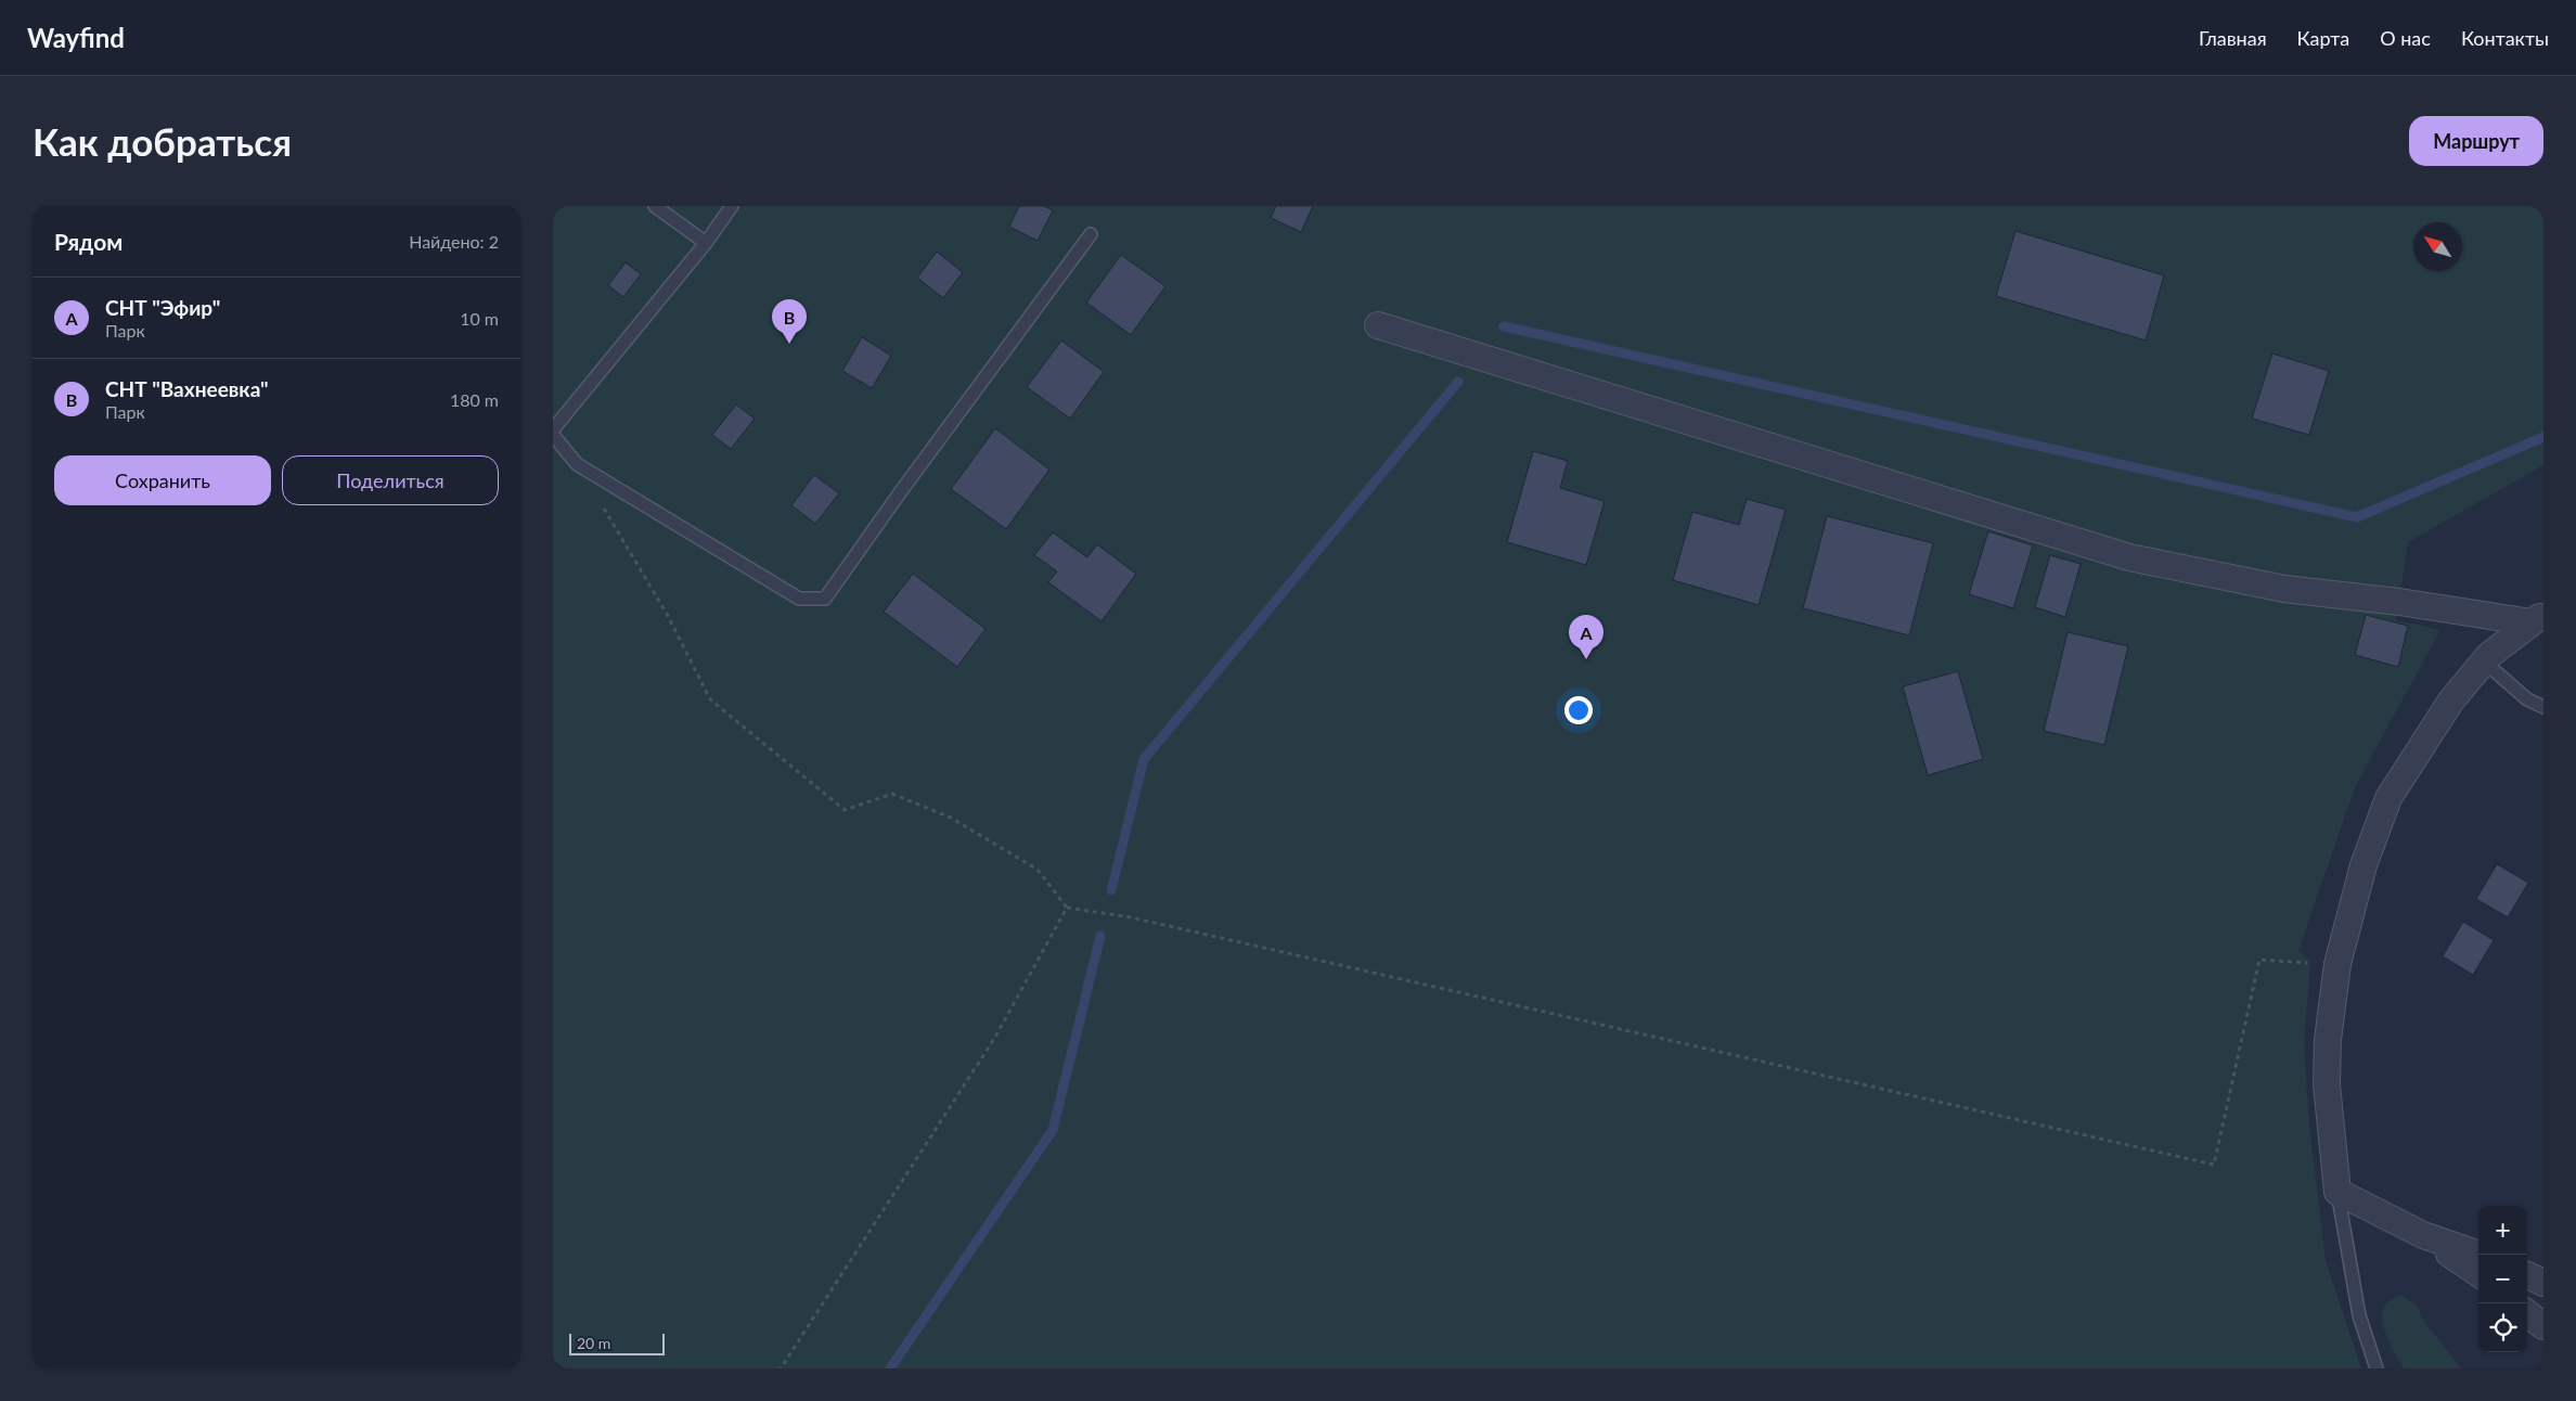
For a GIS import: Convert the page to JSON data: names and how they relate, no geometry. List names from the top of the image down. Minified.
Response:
{"scale_bar":"20 m","north":"top left","page":{"header":"Wayfind","nav":["Главная","Карта","О нас","Контакты"],"buttons":["Маршрут",["Сохранить","Поделиться"]],"title":"Как добраться","heading":["Рядом","Найдено: 2"],"list":[{"mark":"A","name":"СНТ \"Эфир\"","note":"Парк","value":"10 m"},{"mark":"B","name":"СНТ \"Вахнеевка\"","note":"Парк","value":"180 m"}],"pins":["B","A"],"map_buttons":["+","−"],"scale":"20 m"}}
